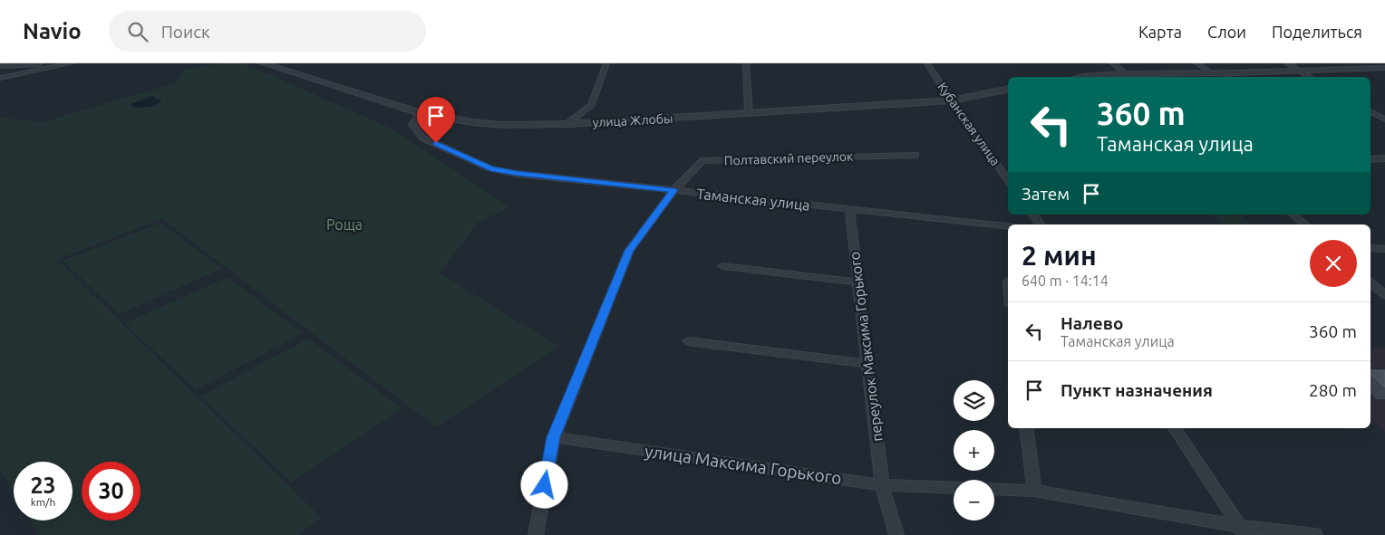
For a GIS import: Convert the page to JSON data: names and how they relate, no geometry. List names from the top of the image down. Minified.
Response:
{"streets":{"street":["улица Жлобы","Кубанская улица","Полтавский переулок","Таманская улица","переулок Максима Горького","улица Максима Горького"]},"crossings":[["улица Жлобы","Кубанская улица"],["улица Жлобы","Таманская улица"],["Полтавский переулок","Таманская улица"],["Полтавский переулок","улица Максима Горького"],["Таманская улица","переулок Максима Горького"],["переулок Максима Горького","улица Максима Горького"]],"parks":["Роща"],"page":{"header":"Navio","search":"Поиск","nav":["Карта","Слои","Поделиться"],"turn":["360 m","Таманская улица"],"then":"Затем","heading":["2 мин","640 m · 14:14"],"list":[{"name":"Налево","note":"Таманская улица","value":"360 m"},{"name":"Пункт назначения","value":"280 m"}],"map_buttons":["+","−"],"speed":"23 km/h","limit":"30"}}
